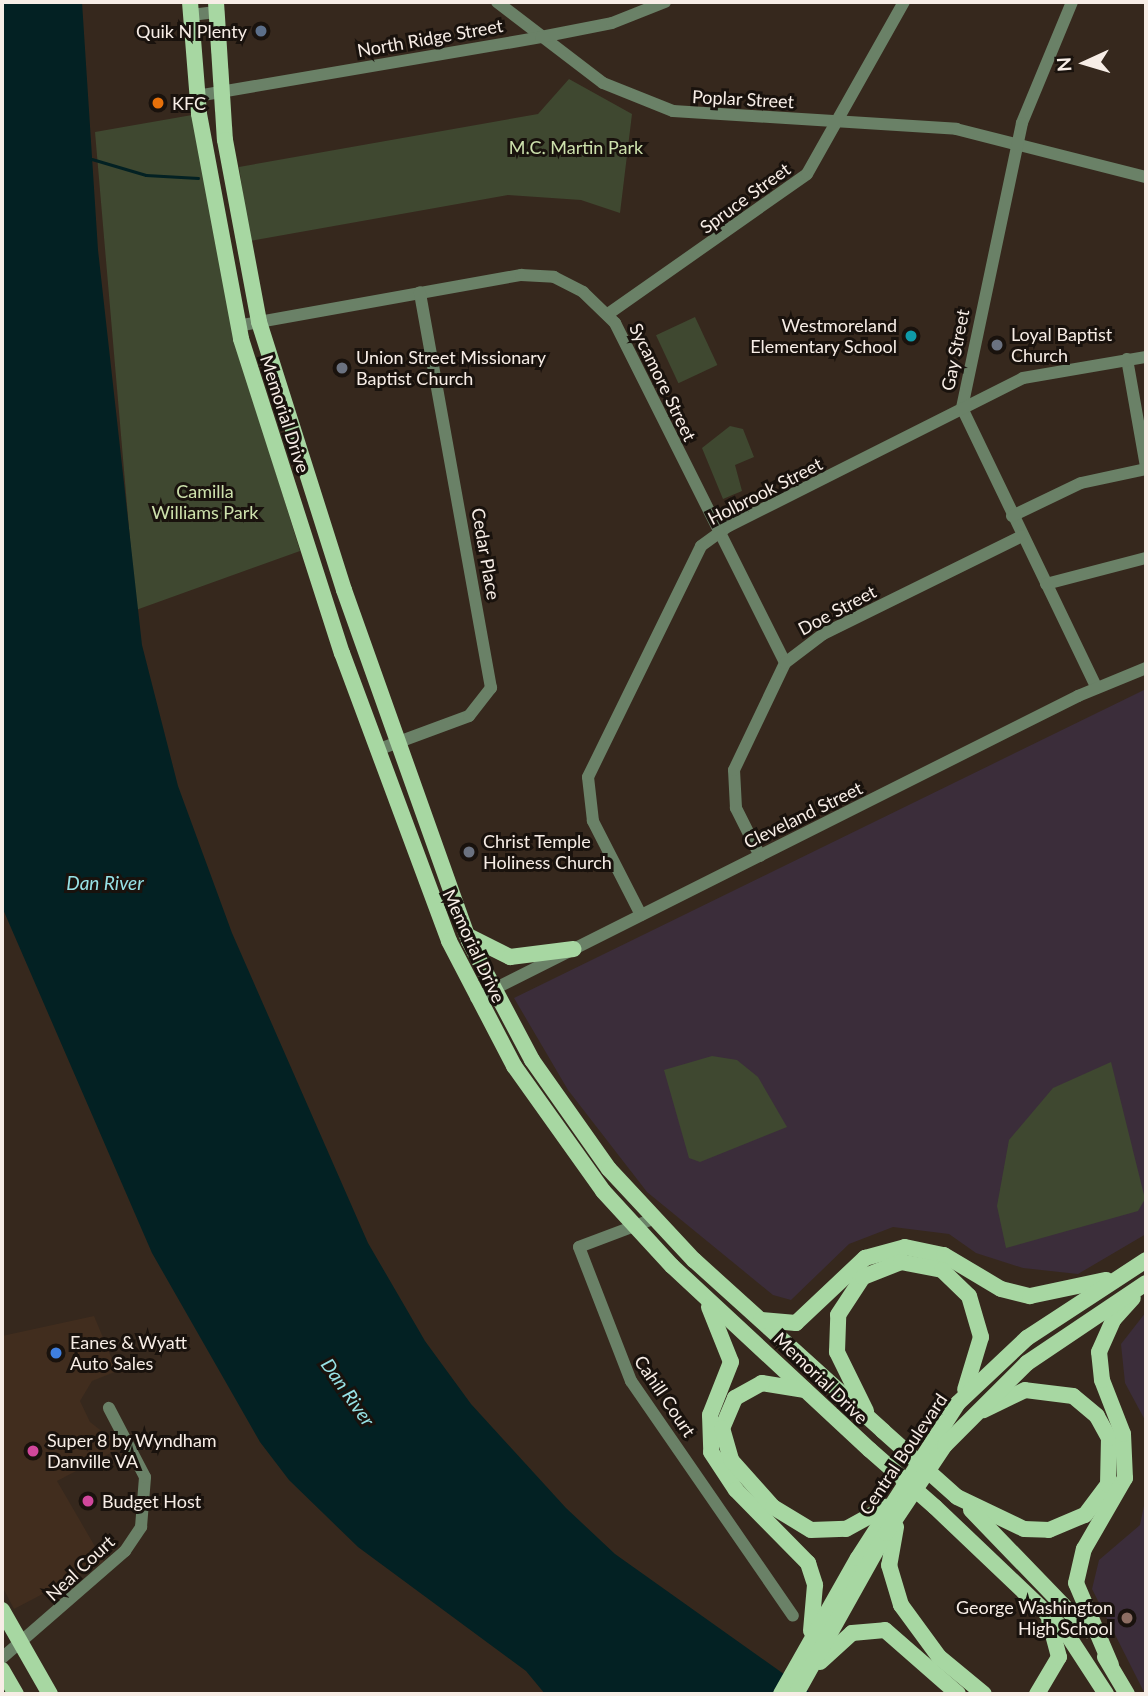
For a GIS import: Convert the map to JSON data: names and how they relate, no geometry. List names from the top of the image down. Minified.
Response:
{"streets":{"main road":["Memorial Drive","Central Boulevard"],"street":["North Ridge Street","Poplar Street","Spruce Street","Gay Street","Sycamore Street","Holbrook Street","Cedar Place","Doe Street","Cleveland Street","Cahill Court","Neal Court"]},"crossings":[["North Ridge Street","Poplar Street"],["North Ridge Street","Memorial Drive"],["Poplar Street","Spruce Street"],["Poplar Street","Gay Street"],["Spruce Street","Sycamore Street"],["Gay Street","Holbrook Street"],["Gay Street","Doe Street"],["Gay Street","Cleveland Street"],["Sycamore Street","Memorial Drive"],["Sycamore Street","Holbrook Street"],["Sycamore Street","Cedar Place"],["Sycamore Street","Doe Street"],["Memorial Drive","Cedar Place"],["Memorial Drive","Cleveland Street"],["Memorial Drive","Cahill Court"],["Holbrook Street","Cleveland Street"],["Doe Street","Cleveland Street"]],"water":["Dan River"],"parks":["M.C. Martin Park","Camilla Williams Park"],"places":["Quik N Plenty","KFC","Westmoreland Elementary School","Loyal Baptist Church","Union Street Missionary Baptist Church","Christ Temple Holiness Church","Eanes & Wyatt Auto Sales","Super 8 by Wyndham Danville VA","Budget Host","George Washington High School"],"north":"left"}
